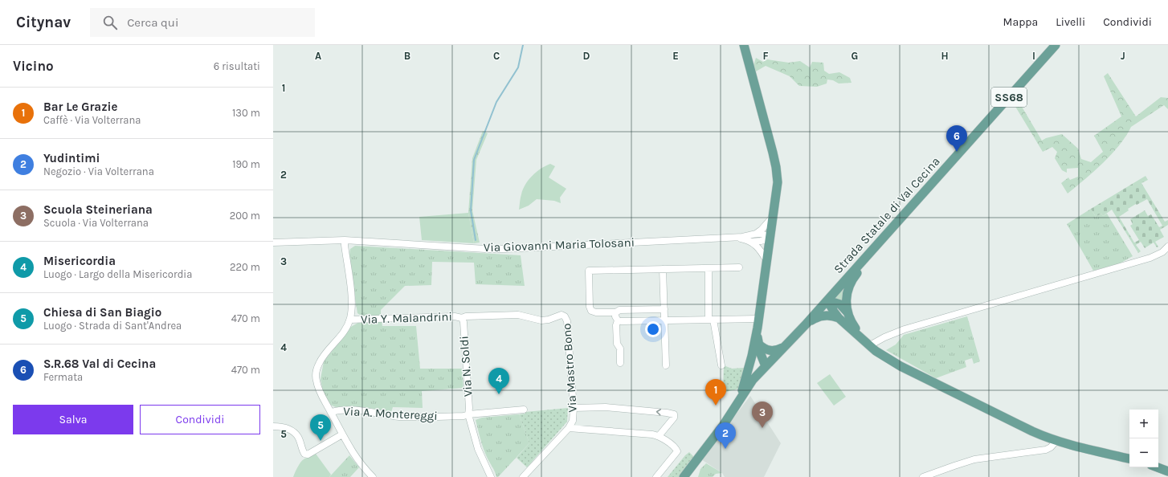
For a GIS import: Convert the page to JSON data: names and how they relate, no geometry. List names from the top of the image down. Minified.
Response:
{"streets":{"main road":["SS68","Strada Statale di Val Cecina"],"street":["Via Giovanni Maria Tolosani","Via Y. Malandrini","Via N. Soldi","Via Mastro Bono","Via A. Montereggi"]},"crossings":[["SS68","Strada Statale di Val Cecina"],["Via Y. Malandrini","Via N. Soldi"],["Via Y. Malandrini","Via Mastro Bono"],["Via N. Soldi","Via Mastro Bono"],["Via N. Soldi","Via A. Montereggi"]],"page":{"header":"Citynav","search":"Cerca qui","nav":["Mappa","Livelli","Condividi"],"heading":["Vicino","6 risultati"],"list":[{"mark":"1","name":"Bar Le Grazie","note":"Caffè · Via Volterrana","value":"130 m"},{"mark":"2","name":"Yudintimi","note":"Negozio · Via Volterrana","value":"190 m"},{"mark":"3","name":"Scuola Steineriana","note":"Scuola · Via Volterrana","value":"200 m"},{"mark":"4","name":"Misericordia","note":"Luogo · Largo della Misericordia","value":"220 m"},{"mark":"5","name":"Chiesa di San Biagio","note":"Luogo · Strada di Sant'Andrea","value":"470 m"},{"mark":"6","name":"S.R.68 Val di Cecina","note":"Fermata","value":"470 m"}],"pins":["6","4","1","3","5","2"],"buttons":["Salva","Condividi"],"map_buttons":["+","−"]},"grid":{"columns":["A","B","C","D","E","F","G","H","I","J"],"rows":["1","2","3","4","5"]}}
